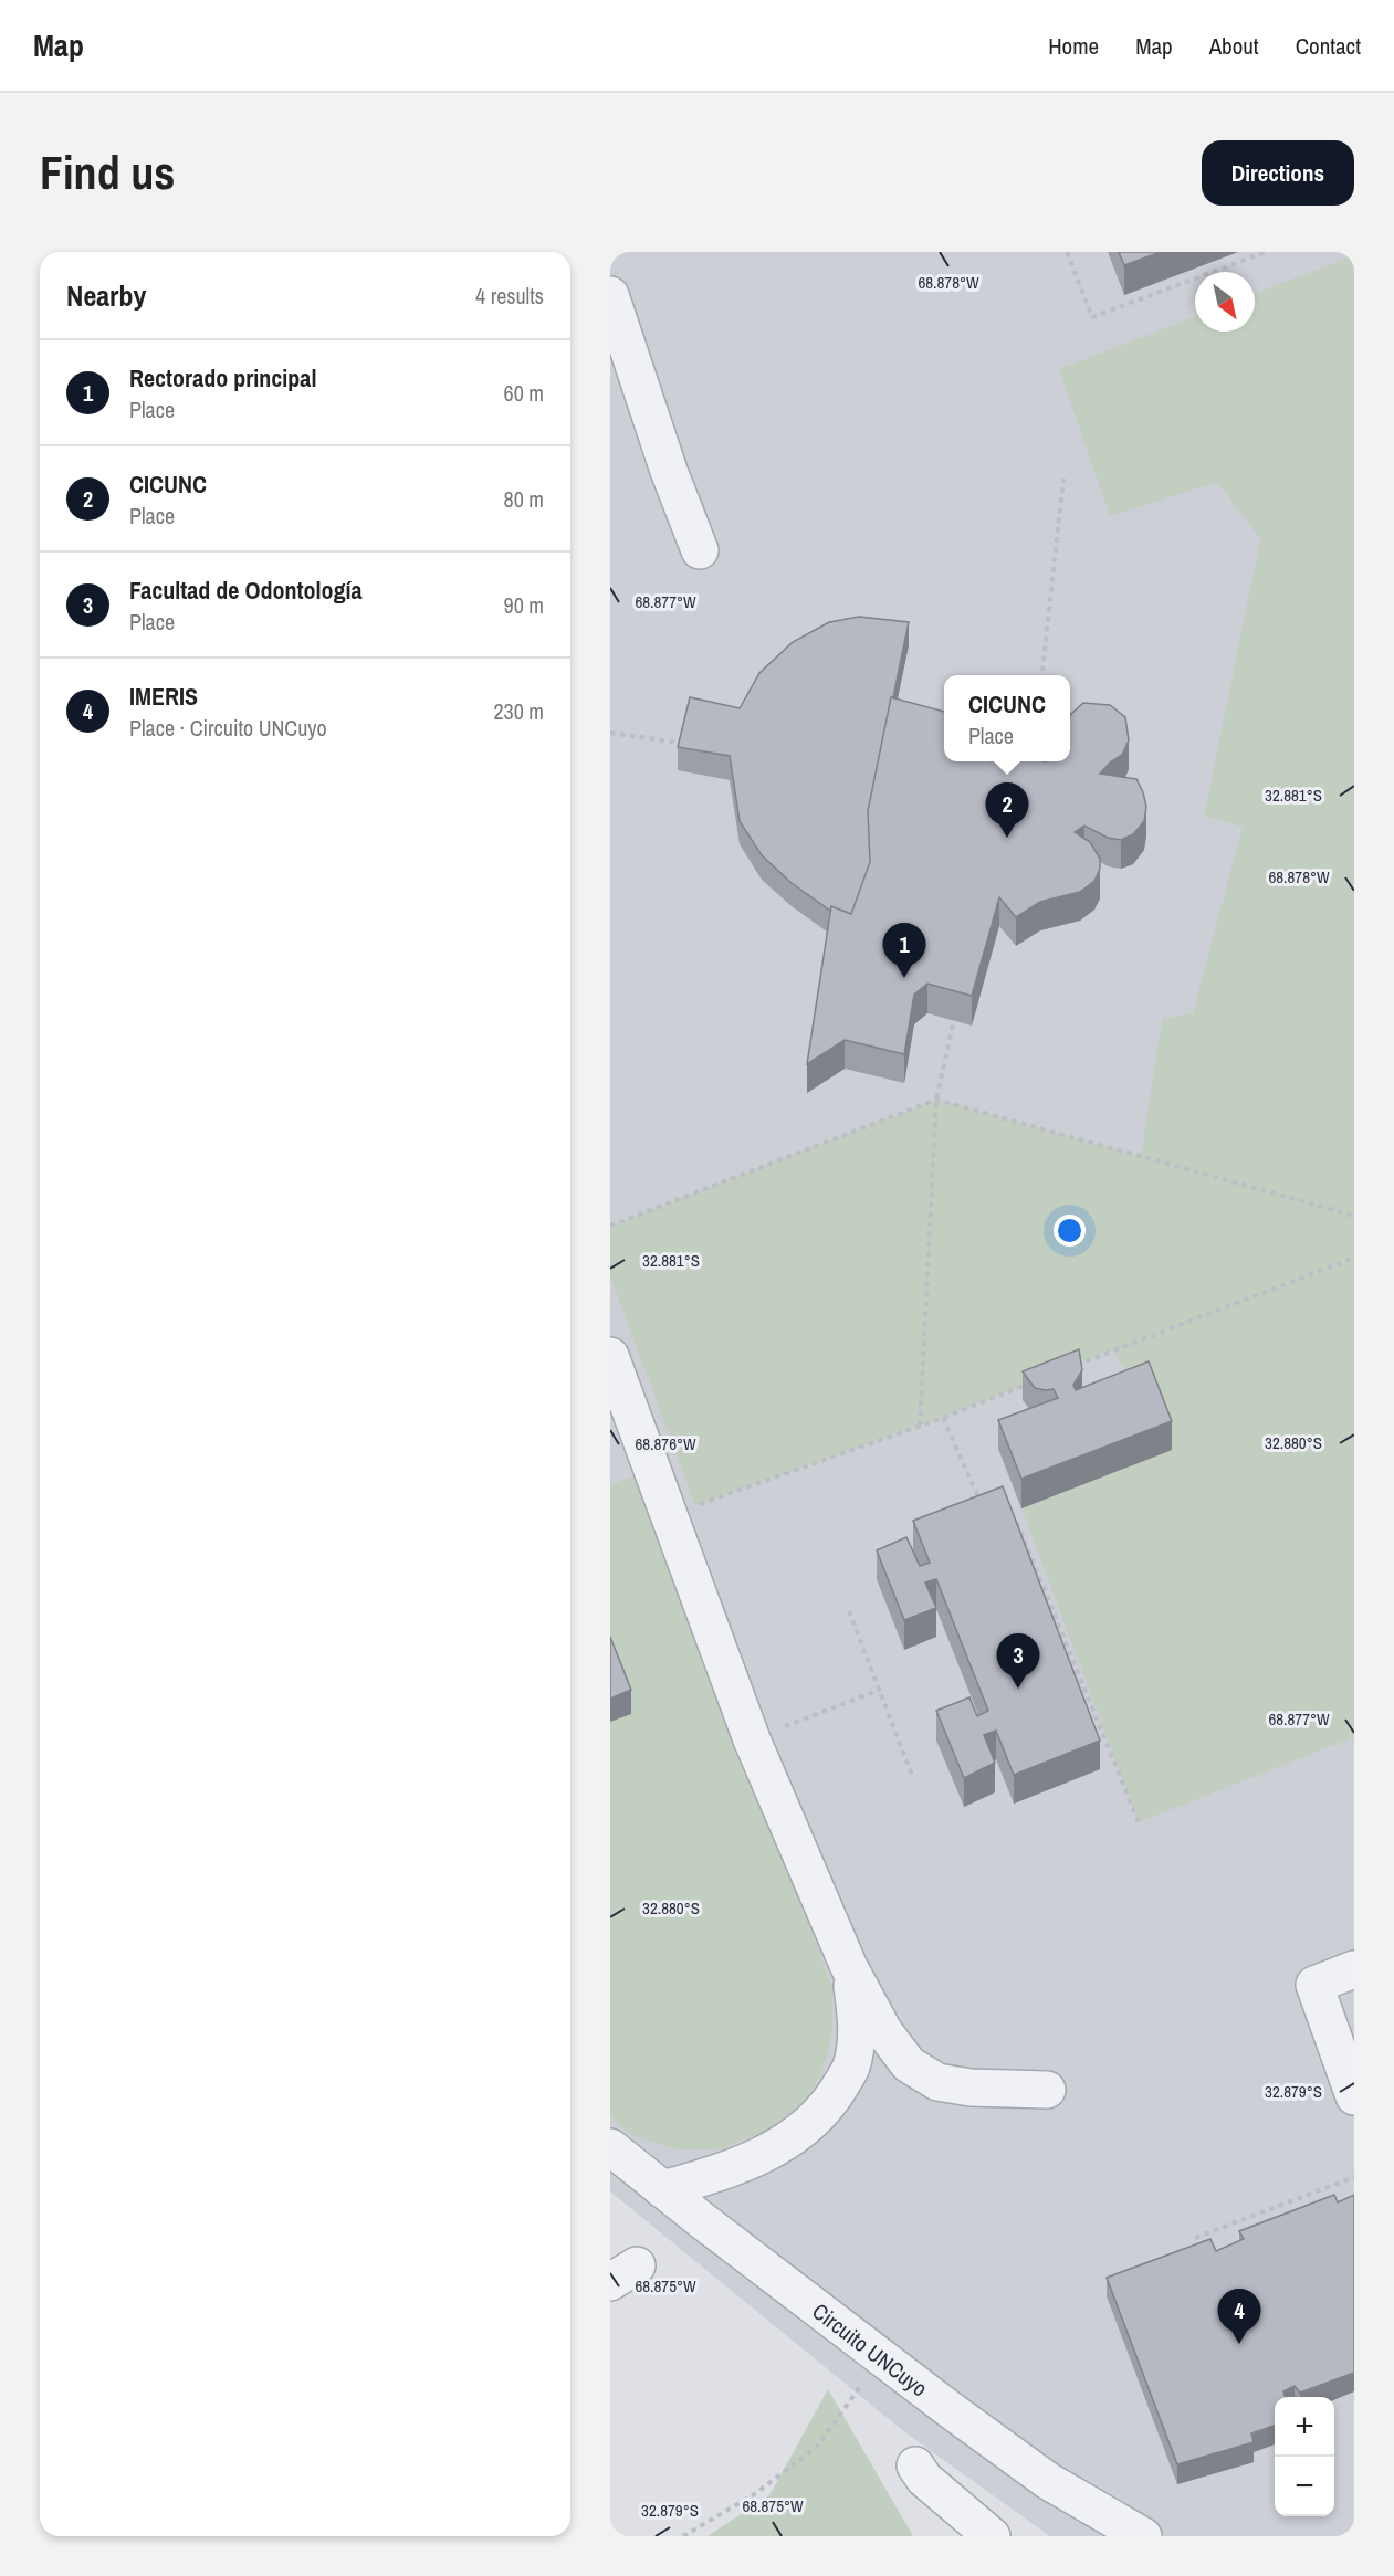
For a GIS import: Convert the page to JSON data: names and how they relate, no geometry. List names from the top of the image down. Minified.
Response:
{"streets":{"street":["Circuito UNCuyo"]},"north":"bottom right","page":{"header":"Map","nav":["Home","Map","About","Contact"],"buttons":"Directions","title":"Find us","heading":["Nearby","4 results"],"list":[{"mark":"1","name":"Rectorado principal","note":"Place","value":"60 m"},{"mark":"2","name":"CICUNC","note":"Place","value":"80 m"},{"mark":"3","name":"Facultad de Odontología","note":"Place","value":"90 m"},{"mark":"4","name":"IMERIS","note":"Place · Circuito UNCuyo","value":"230 m"}],"popup":["CICUNC","Place"],"pins":["2","1","3","4"],"map_buttons":["+","−"]},"coordinates":["68.878°W","68.877°W","32.881°S","32.880°S","68.876°W","32.879°S","68.875°W"]}
